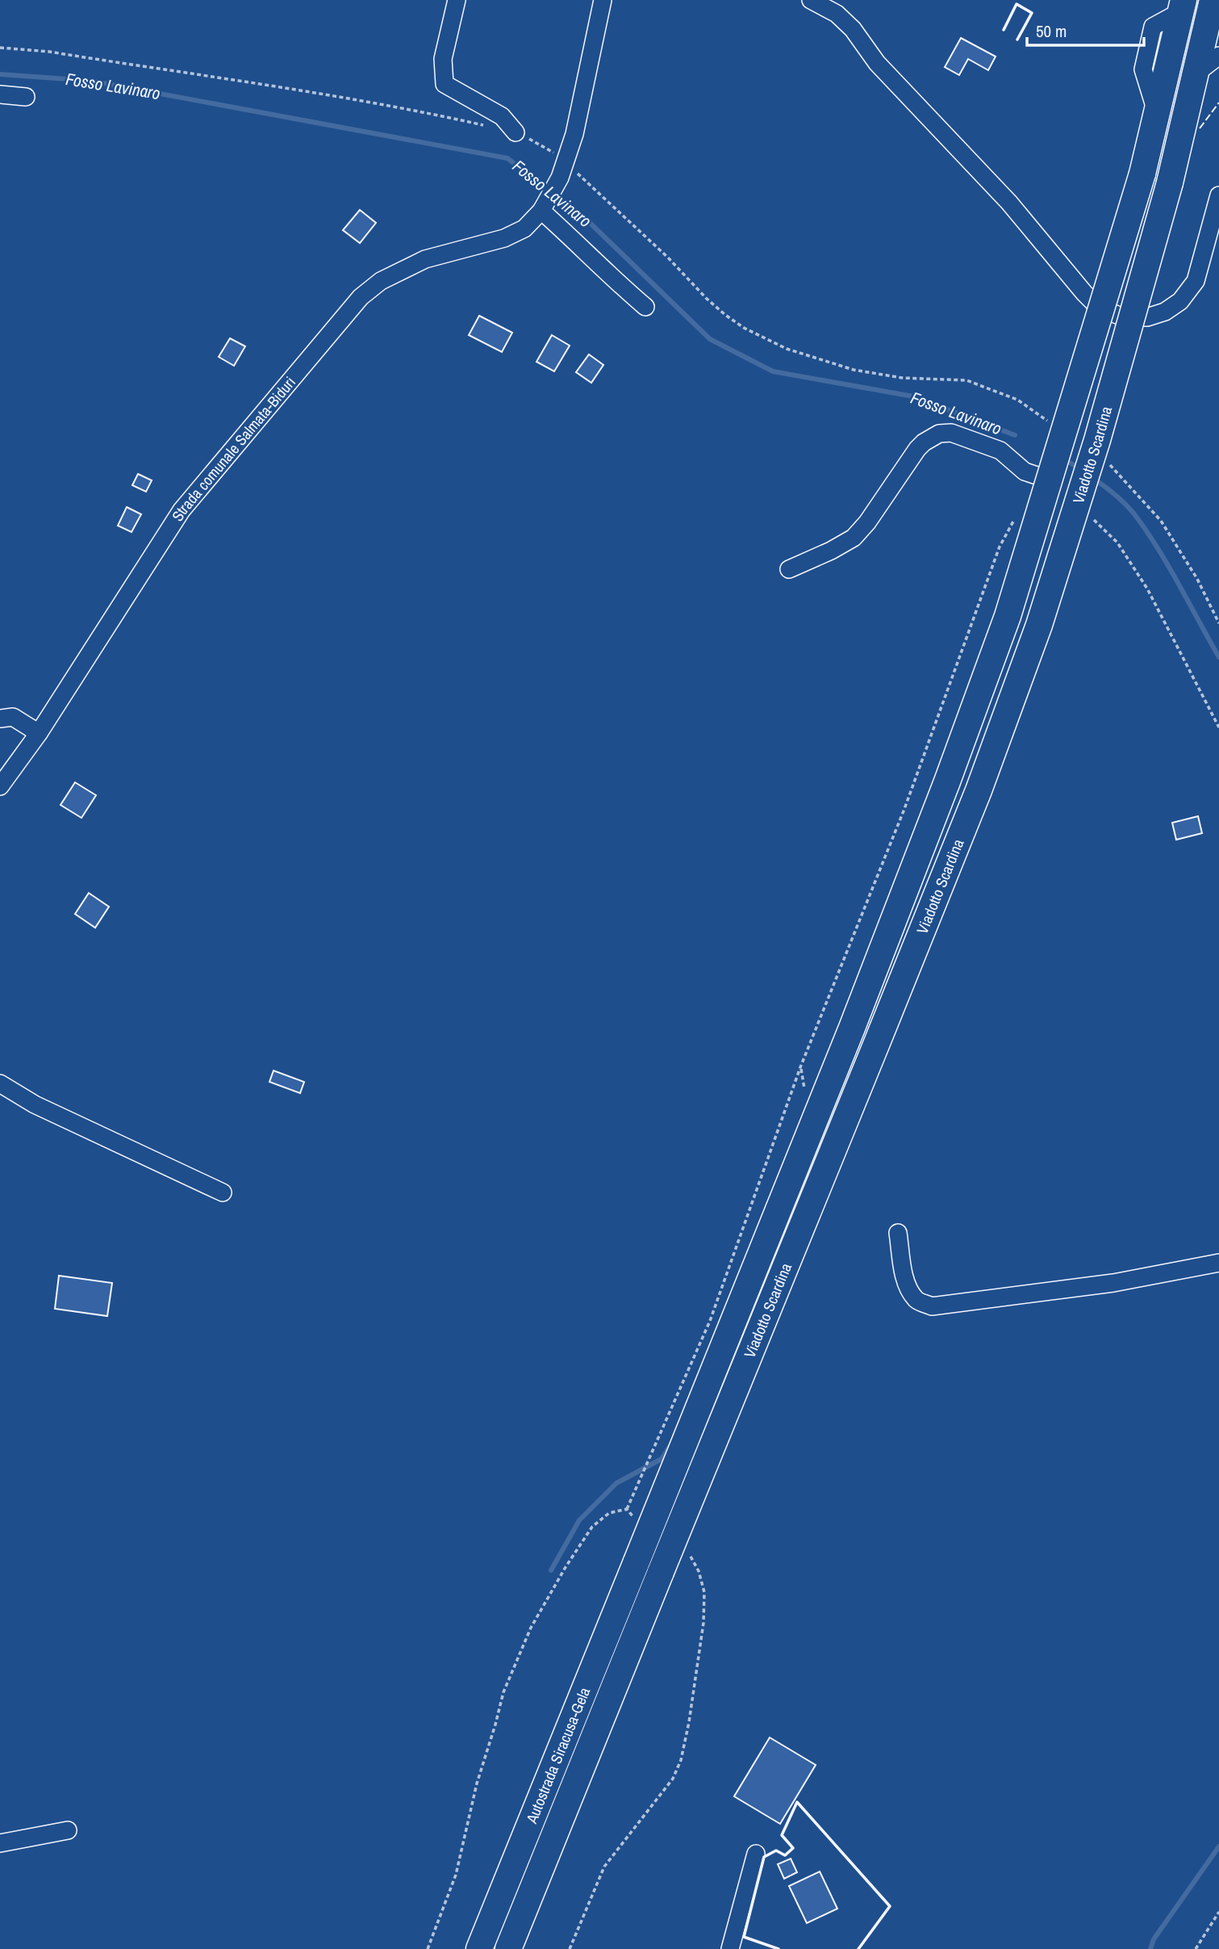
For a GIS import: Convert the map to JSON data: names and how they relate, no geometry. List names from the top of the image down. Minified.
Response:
{"streets":{"highway":["Viadotto Scardina","Autostrada Siracusa-Gela"],"street":["Strada comunale Salmata-Biduri"]},"crossings":[["Viadotto Scardina","Autostrada Siracusa-Gela"]],"water":["Fosso Lavinaro"],"scale_bar":"50 m"}
